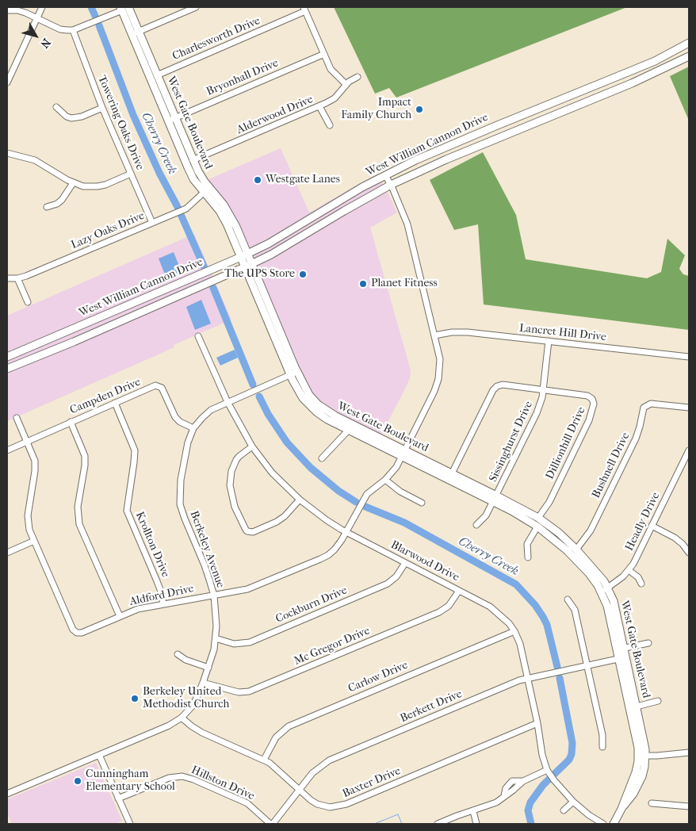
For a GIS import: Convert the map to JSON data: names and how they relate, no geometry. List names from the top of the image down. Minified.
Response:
{"streets":{"main road":["West Gate Boulevard","West William Cannon Drive"],"street":["Charlesworth Drive","Bryonhall Drive","Alderwood Drive","Towering Oaks Drive","Lazy Oaks Drive","Lancret Hill Drive","Campden Drive","Sissinghurst Drive","Dillionhill Drive","Bushnell Drive","Headly Drive","Krollton Drive","Berkeley Avenue","Blarwood Drive","Aldford Drive","Cockburn Drive","Mc Gregor Drive","Carlow Drive","Berkett Drive","Baxter Drive","Hillston Drive"]},"crossings":[["Charlesworth Drive","West Gate Boulevard"],["Bryonhall Drive","West Gate Boulevard"],["Alderwood Drive","West Gate Boulevard"],["Towering Oaks Drive","Lazy Oaks Drive"],["West Gate Boulevard","West William Cannon Drive"],["West Gate Boulevard","Lazy Oaks Drive"],["West Gate Boulevard","Sissinghurst Drive"],["West Gate Boulevard","Dillionhill Drive"],["West Gate Boulevard","Bushnell Drive"],["West Gate Boulevard","Headly Drive"],["West Gate Boulevard","Berkeley Avenue"],["West Gate Boulevard","Aldford Drive"],["West Gate Boulevard","Berkett Drive"],["West William Cannon Drive","Aldford Drive"],["Lancret Hill Drive","Sissinghurst Drive"],["Lancret Hill Drive","Aldford Drive"],["Campden Drive","Krollton Drive"],["Campden Drive","Berkeley Avenue"],["Campden Drive","Aldford Drive"],["Sissinghurst Drive","Dillionhill Drive"],["Krollton Drive","Aldford Drive"],["Berkeley Avenue","Blarwood Drive"],["Berkeley Avenue","Aldford Drive"],["Berkeley Avenue","Cockburn Drive"],["Berkeley Avenue","Mc Gregor Drive"],["Berkeley Avenue","Baxter Drive"],["Blarwood Drive","Aldford Drive"],["Blarwood Drive","Cockburn Drive"],["Blarwood Drive","Mc Gregor Drive"],["Blarwood Drive","Carlow Drive"],["Blarwood Drive","Berkett Drive"],["Blarwood Drive","Baxter Drive"],["Carlow Drive","Baxter Drive"],["Berkett Drive","Baxter Drive"],["Berkett Drive","Hillston Drive"]],"water":["Cherry Creek"],"places":["Impact Family Church","Westgate Lanes","The UPS Store","Planet Fitness","Berkeley United Methodist Church","Cunningham Elementary School"],"north":"bottom right"}
